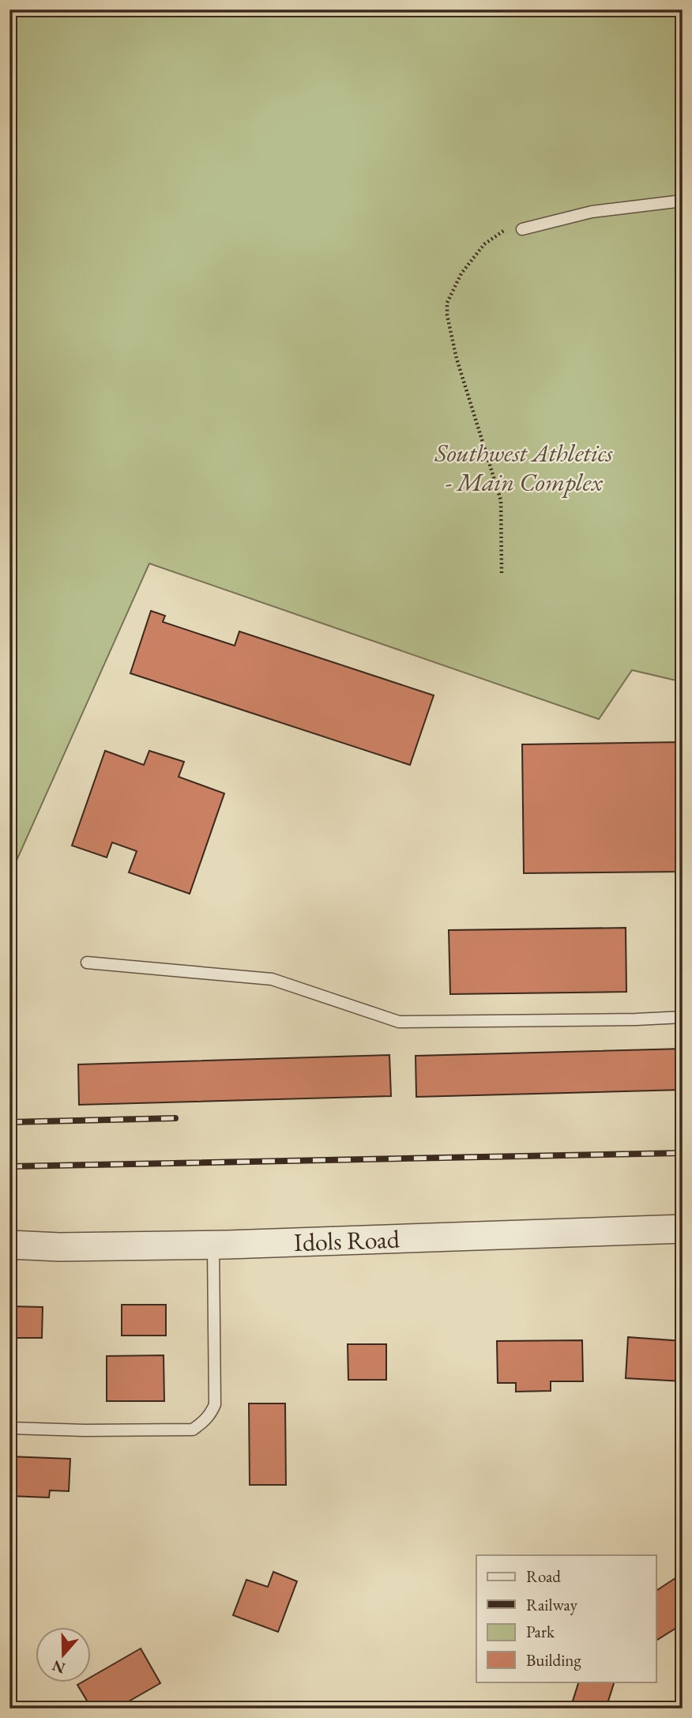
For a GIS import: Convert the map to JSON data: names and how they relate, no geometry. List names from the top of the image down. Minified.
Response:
{"streets":{"street":["Idols Road"]},"parks":["Southwest Athletics - Main Complex"],"legend":["Road","Railway","Park","Building"],"north":"bottom"}
